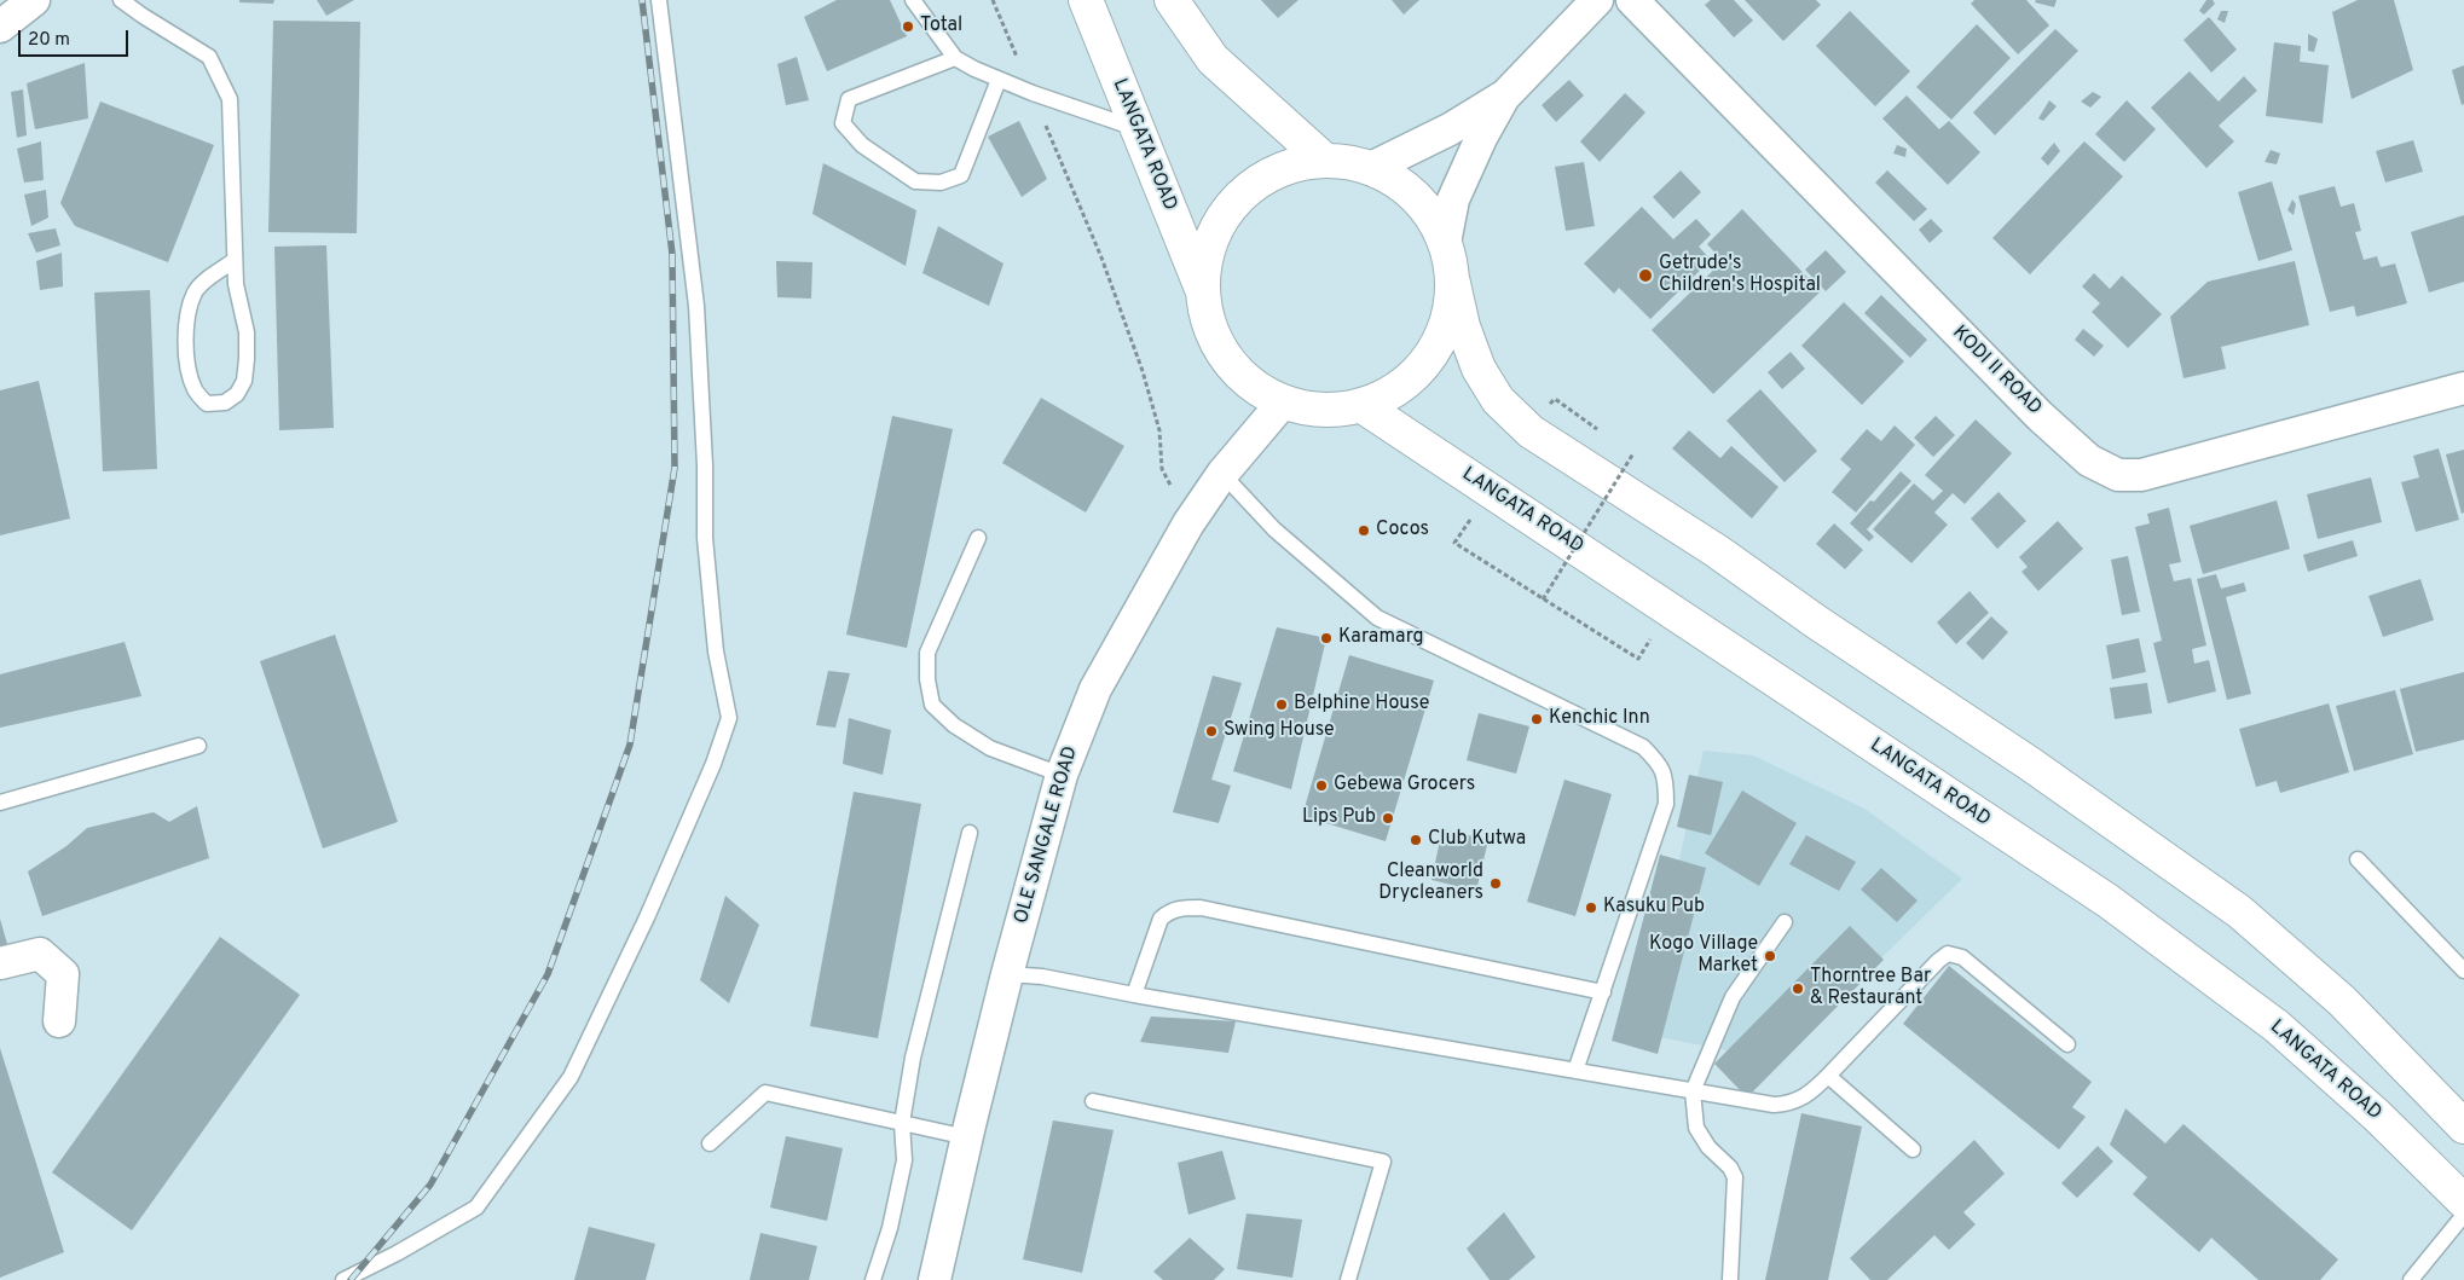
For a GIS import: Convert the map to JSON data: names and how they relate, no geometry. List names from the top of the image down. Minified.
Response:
{"streets":{"main road":["LANGATA ROAD"],"street":["KODI II ROAD","OLE SANGALE ROAD"]},"places":["Total","Getrude's Children's Hospital","Cocos","Karamarg","Belphine House","Kenchic Inn","Swing House","Gebewa Grocers","Lips Pub","Club Kutwa","Cleanworld Drycleaners","Kasuku Pub","Kogo Village Market","Thorntree Bar & Restaurant"],"scale_bar":"20 m"}
